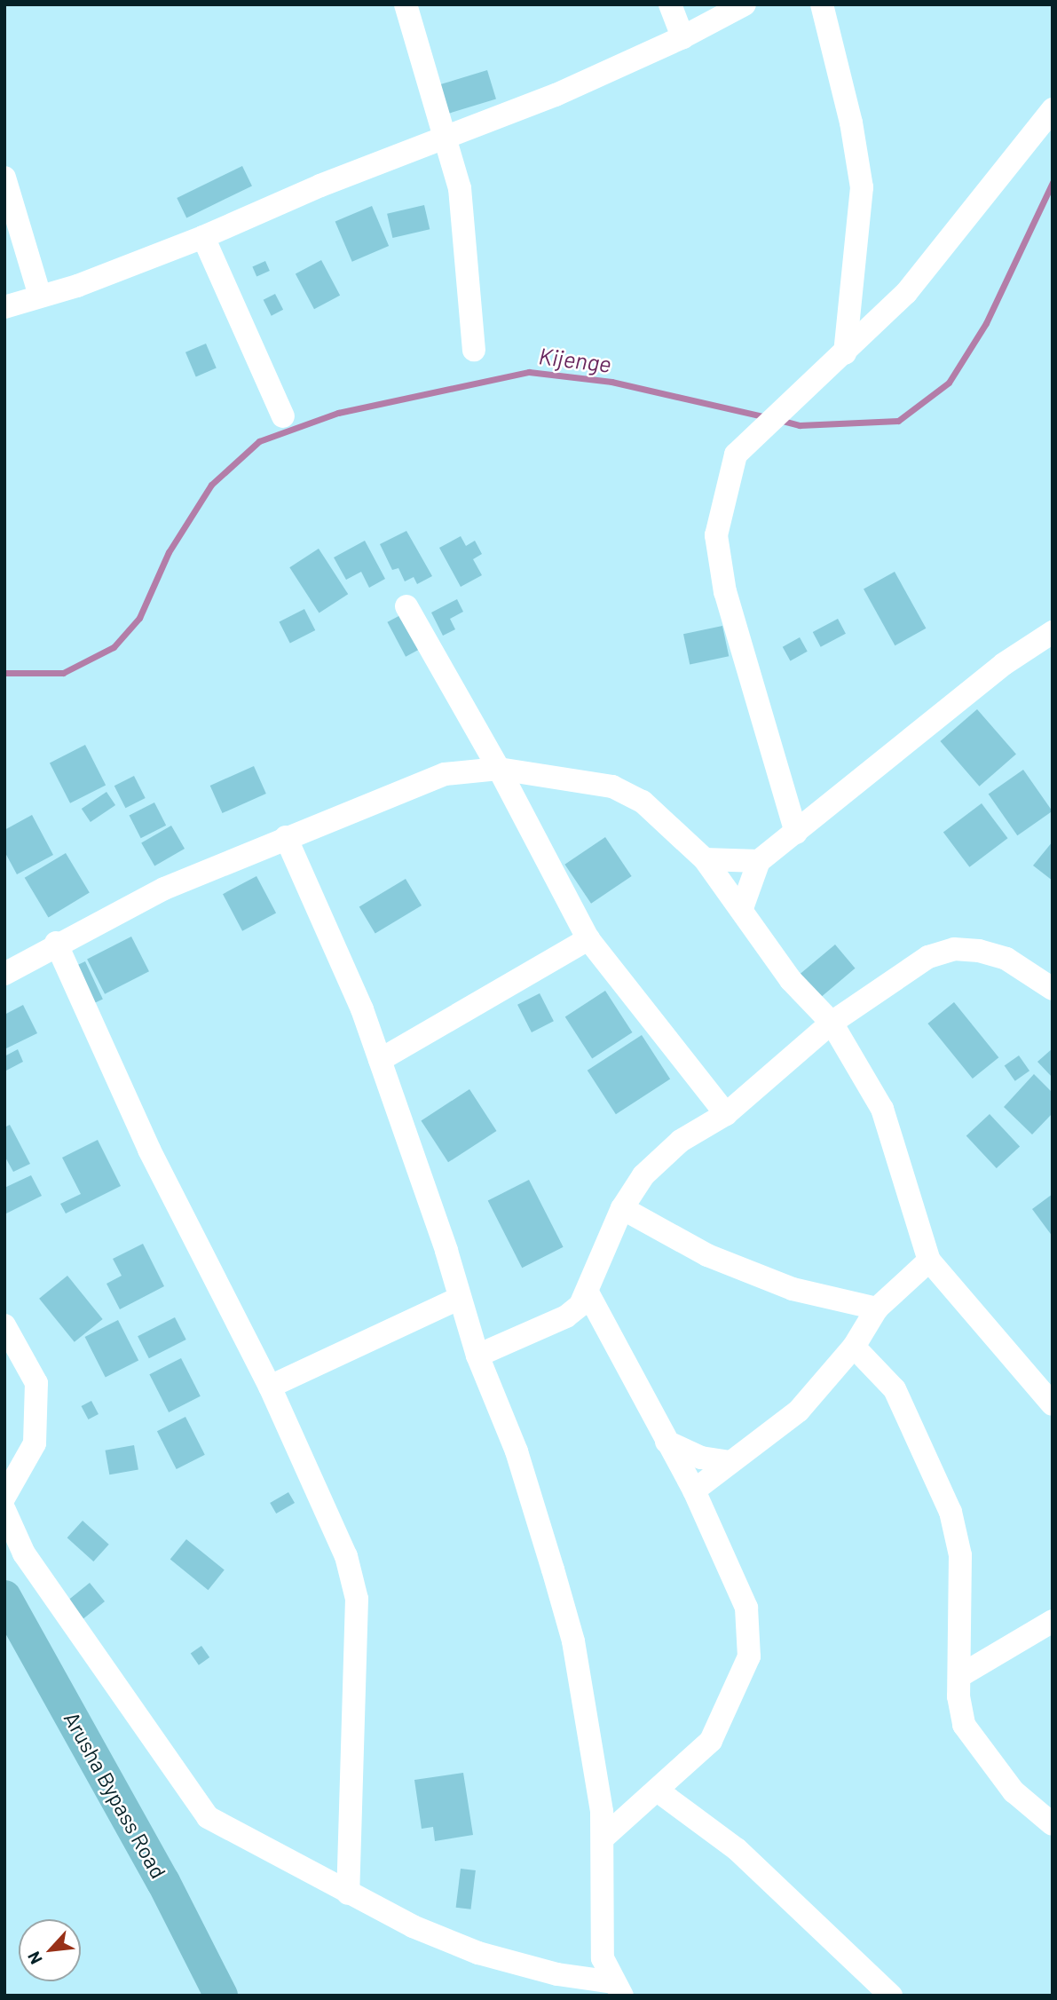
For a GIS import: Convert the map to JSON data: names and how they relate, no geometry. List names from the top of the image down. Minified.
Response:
{"streets":{"main road":["Arusha Bypass Road"]},"water":["Kijenge"],"north":"bottom left"}
